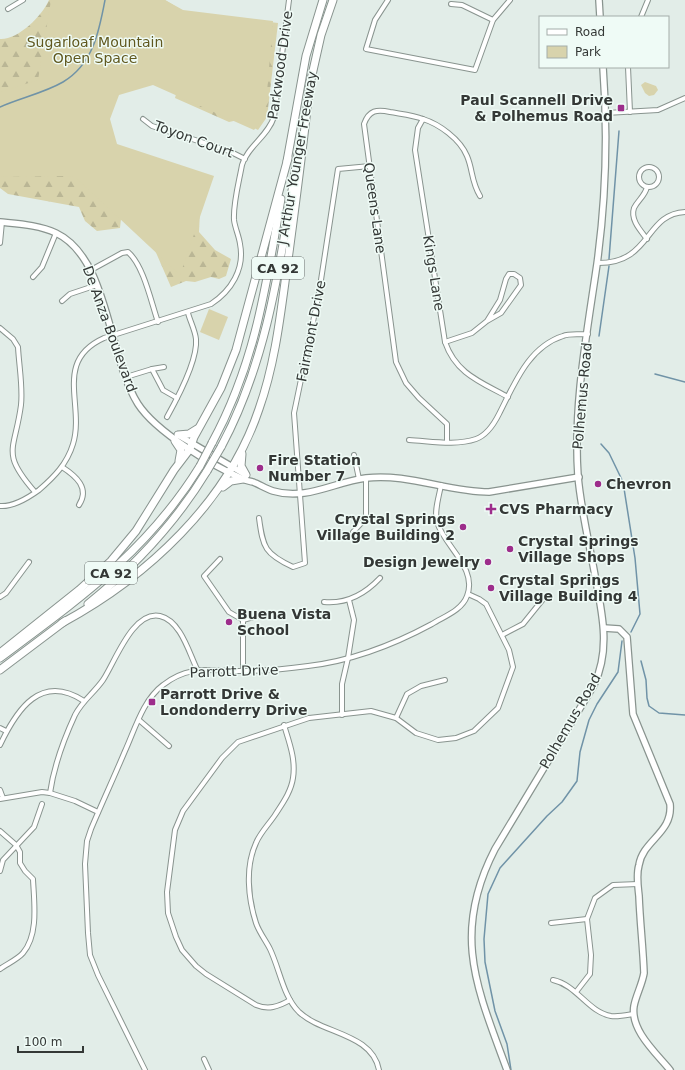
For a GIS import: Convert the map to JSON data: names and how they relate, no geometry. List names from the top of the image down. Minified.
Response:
{"streets":{"highway":["J Arthur Younger Freeway","CA 92"],"street":["Parkwood Drive","Toyon Court","Queens Lane","Kings Lane","De Anza Boulevard","Fairmont Drive","Polhemus Road","Parrott Drive"]},"crossings":[["Parkwood Drive","Toyon Court"],["Parkwood Drive","De Anza Boulevard"],["Queens Lane","Kings Lane"],["Queens Lane","Fairmont Drive"],["De Anza Boulevard","Fairmont Drive"],["De Anza Boulevard","Polhemus Road"]],"parks":["Sugarloaf Mountain Open Space"],"places":{"transit":["Paul Scannell Drive & Polhemus Road","Parrott Drive & Londonderry Drive"],"other":["Fire Station Number 7","Chevron","Crystal Springs Village Building 2","Crystal Springs Village Shops","Design Jewelry","Crystal Springs Village Building 4","Buena Vista School"],"health":["CVS Pharmacy"]},"legend":["Road","Park"],"scale_bar":"100 m"}
